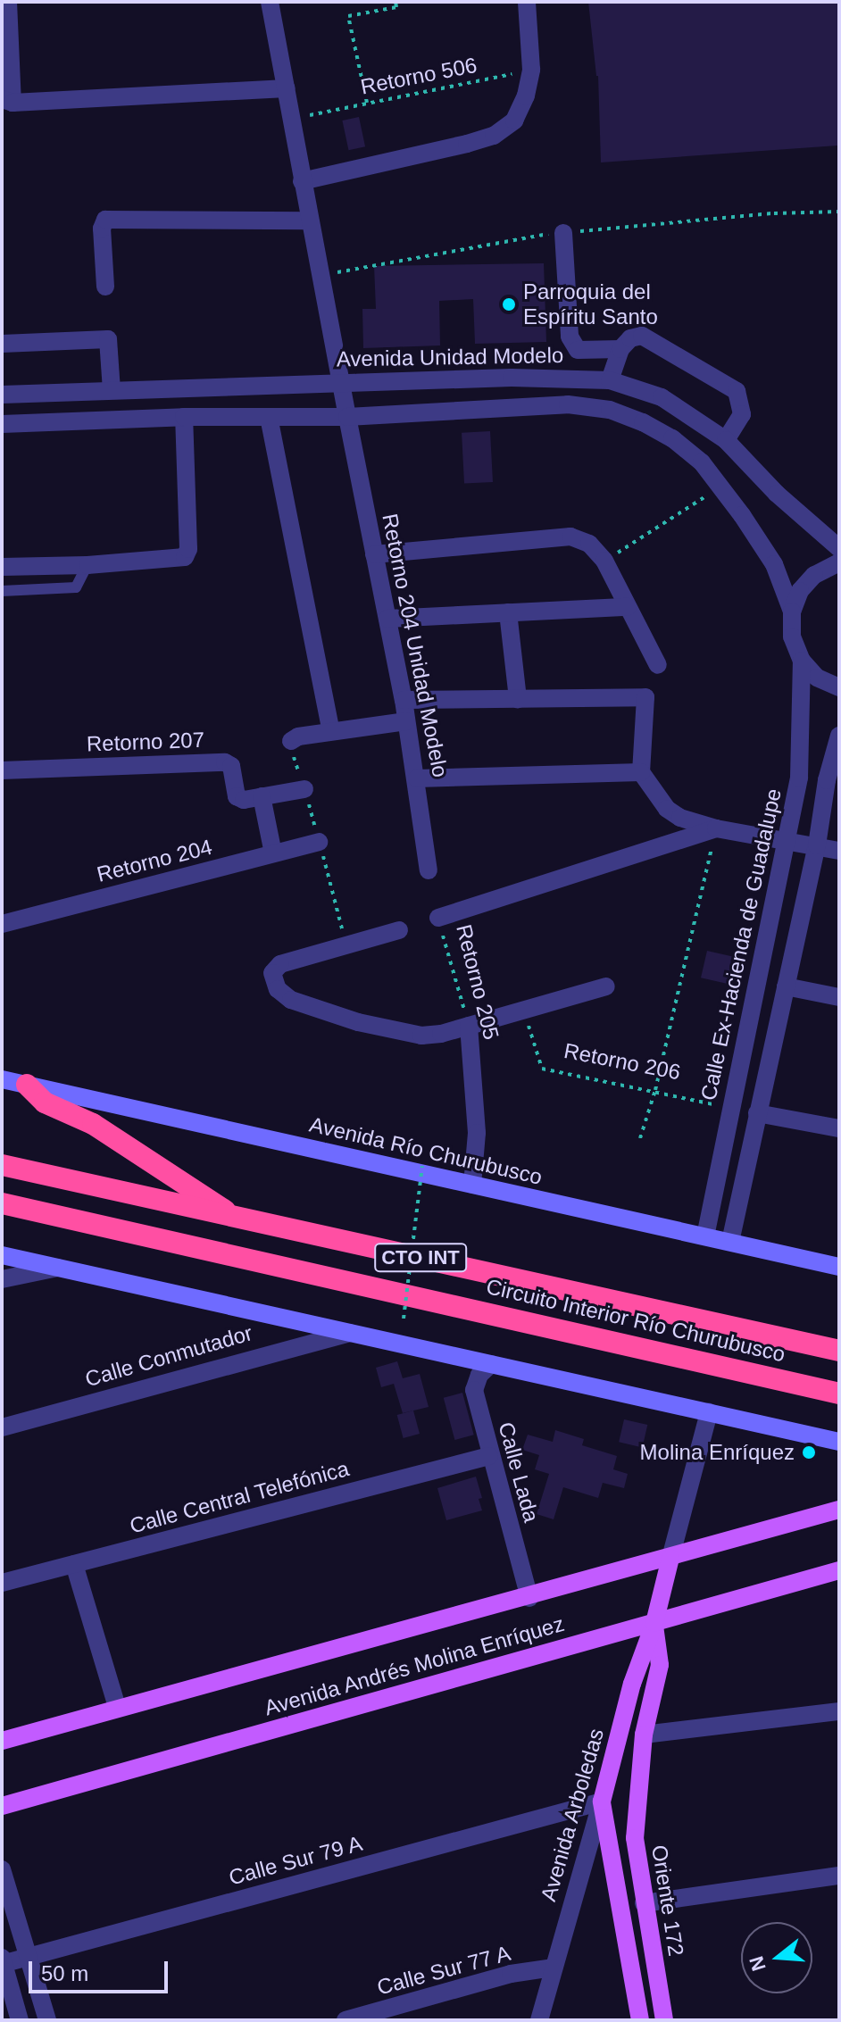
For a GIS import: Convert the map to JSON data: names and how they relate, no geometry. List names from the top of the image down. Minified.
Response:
{"streets":{"highway":["CTO INT","Circuito Interior Río Churubusco"],"main road":["Avenida Río Churubusco","Avenida Andrés Molina Enríquez","Avenida Arboledas","Oriente 172"],"street":["Avenida Unidad Modelo","Retorno 204 Unidad Modelo","Retorno 207","Retorno 204","Calle Ex-Hacienda de Guadalupe","Retorno 205","Calle Conmutador","Calle Lada","Calle Central Telefónica","Calle Sur 79 A","Calle Sur 77 A"],"path":["Retorno 506","Retorno 206"]},"crossings":[["Avenida Unidad Modelo","Retorno 204 Unidad Modelo"],["Calle Ex-Hacienda de Guadalupe","Avenida Río Churubusco"],["Retorno 205","Avenida Río Churubusco"],["Calle Lada","Calle Central Telefónica"],["Calle Lada","Avenida Andrés Molina Enríquez"],["Avenida Andrés Molina Enríquez","Avenida Arboledas"],["Avenida Arboledas","Calle Sur 79 A"],["Avenida Arboledas","Oriente 172"],["Avenida Arboledas","Calle Sur 77 A"]],"places":["Parroquia del Espíritu Santo","Molina Enríquez"],"scale_bar":"50 m","north":"left"}
